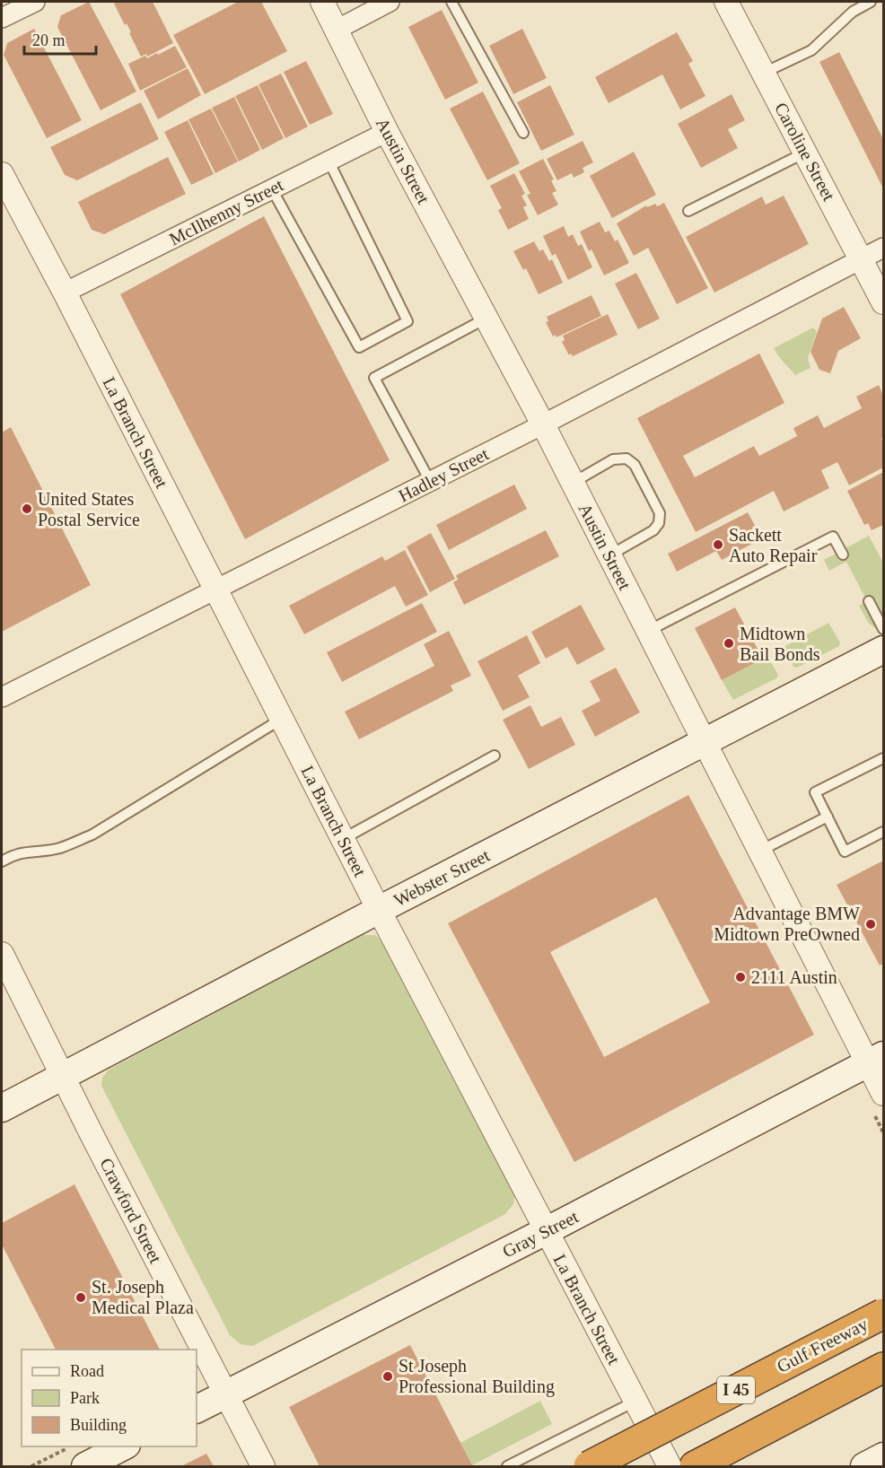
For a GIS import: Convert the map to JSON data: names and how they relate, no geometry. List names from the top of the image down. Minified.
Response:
{"streets":{"highway":["Gulf Freeway","I 45"],"main road":["Webster Street","Gray Street"],"street":["Caroline Street","Austin Street","McIlhenny Street","La Branch Street","Hadley Street","Crawford Street"]},"crossings":[["Caroline Street","Hadley Street"],["Austin Street","McIlhenny Street"],["Austin Street","Hadley Street"],["Austin Street","Webster Street"],["Austin Street","Gray Street"],["McIlhenny Street","La Branch Street"],["La Branch Street","Hadley Street"],["La Branch Street","Webster Street"],["La Branch Street","Gray Street"],["Webster Street","Crawford Street"],["Crawford Street","Gray Street"]],"places":["United States Postal Service","Sackett Auto Repair","Midtown Bail Bonds","Advantage BMW Midtown PreOwned","2111 Austin","St. Joseph Medical Plaza","St Joseph Professional Building"],"legend":["Road","Park","Building"],"scale_bar":"20 m"}
